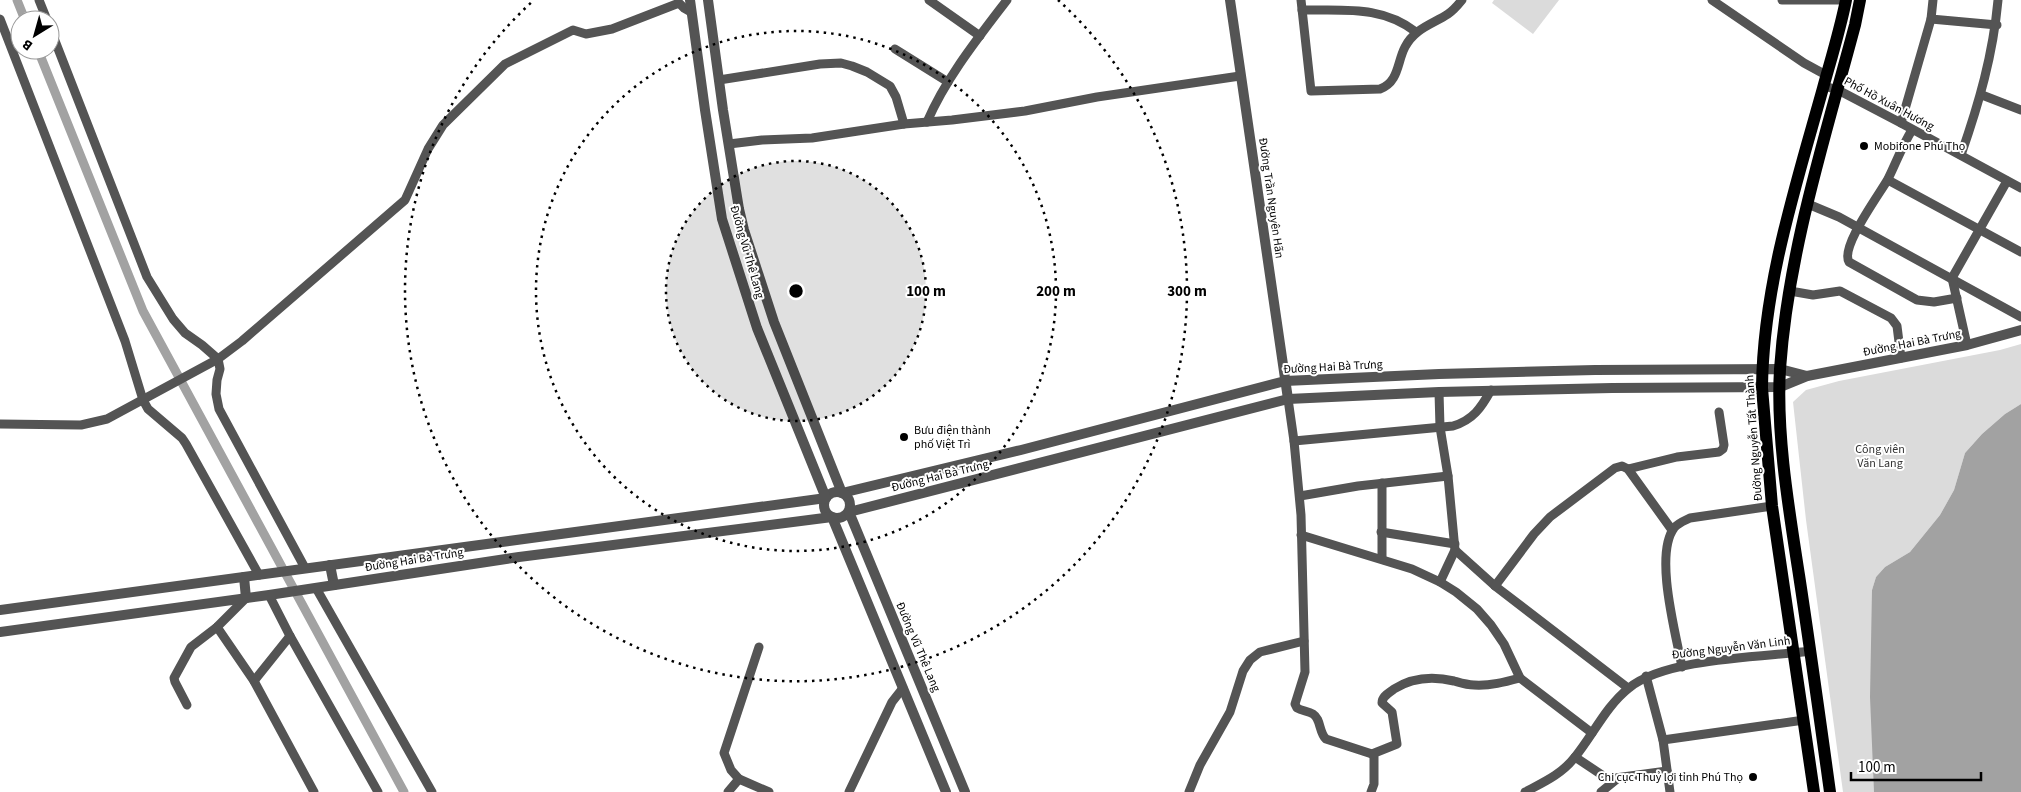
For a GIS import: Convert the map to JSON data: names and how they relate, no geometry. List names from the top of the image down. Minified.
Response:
{"streets":{"main road":["Đường Nguyễn Tất Thành"],"street":["Phố Hồ Xuân Hương","Đường Trần Nguyên Hãn","Đường Vũ Thê Lang","Đường Hai Bà Trưng","Đường Nguyễn Văn Linh"]},"crossings":[["Phố Hồ Xuân Hương","Đường Nguyễn Tất Thành"],["Đường Trần Nguyên Hãn","Đường Hai Bà Trưng"],["Đường Vũ Thê Lang","Đường Hai Bà Trưng"],["Đường Hai Bà Trưng","Đường Nguyễn Tất Thành"],["Đường Nguyễn Tất Thành","Đường Nguyễn Văn Linh"]],"parks":["Công viên Văn Lang"],"places":["Mobifone Phú Thọ","Bưu điện thành phố Việt Trì","Chi cục Thuỷ lợi tỉnh Phú Thọ"],"scale_bar":"100 m","north":"bottom left","rings":["100 m","200 m","300 m"]}
